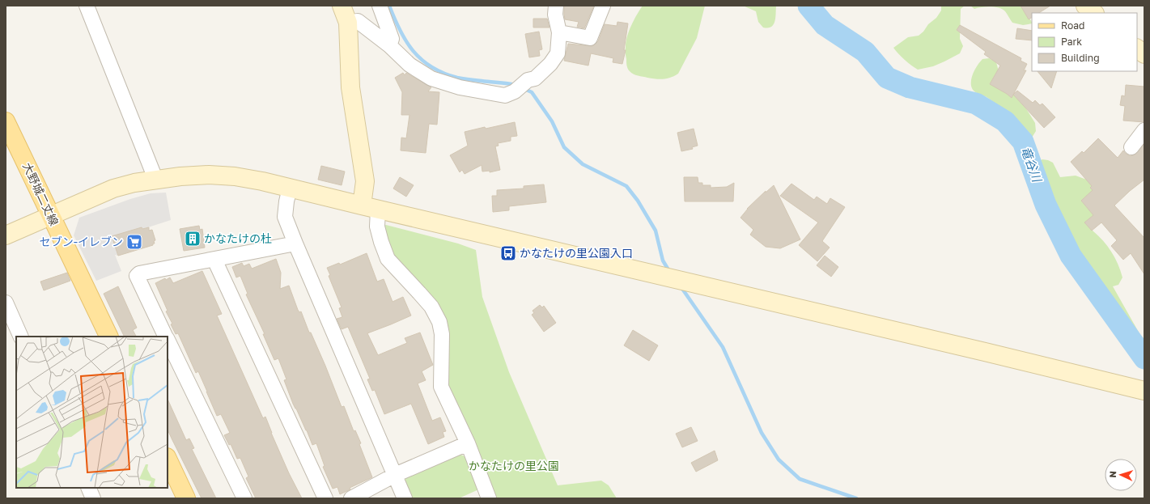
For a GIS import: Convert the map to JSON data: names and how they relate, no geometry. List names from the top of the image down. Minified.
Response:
{"streets":{"main road":["大野城二丈線"]},"water":["竜谷川"],"parks":["かなたけの里公園"],"places":{"building":["かなたけの杜"],"supermarket":["セブン-イレブン"],"bus stop":["かなたけの里公園入口"]},"legend":["Road","Park","Building"],"north":"left"}
